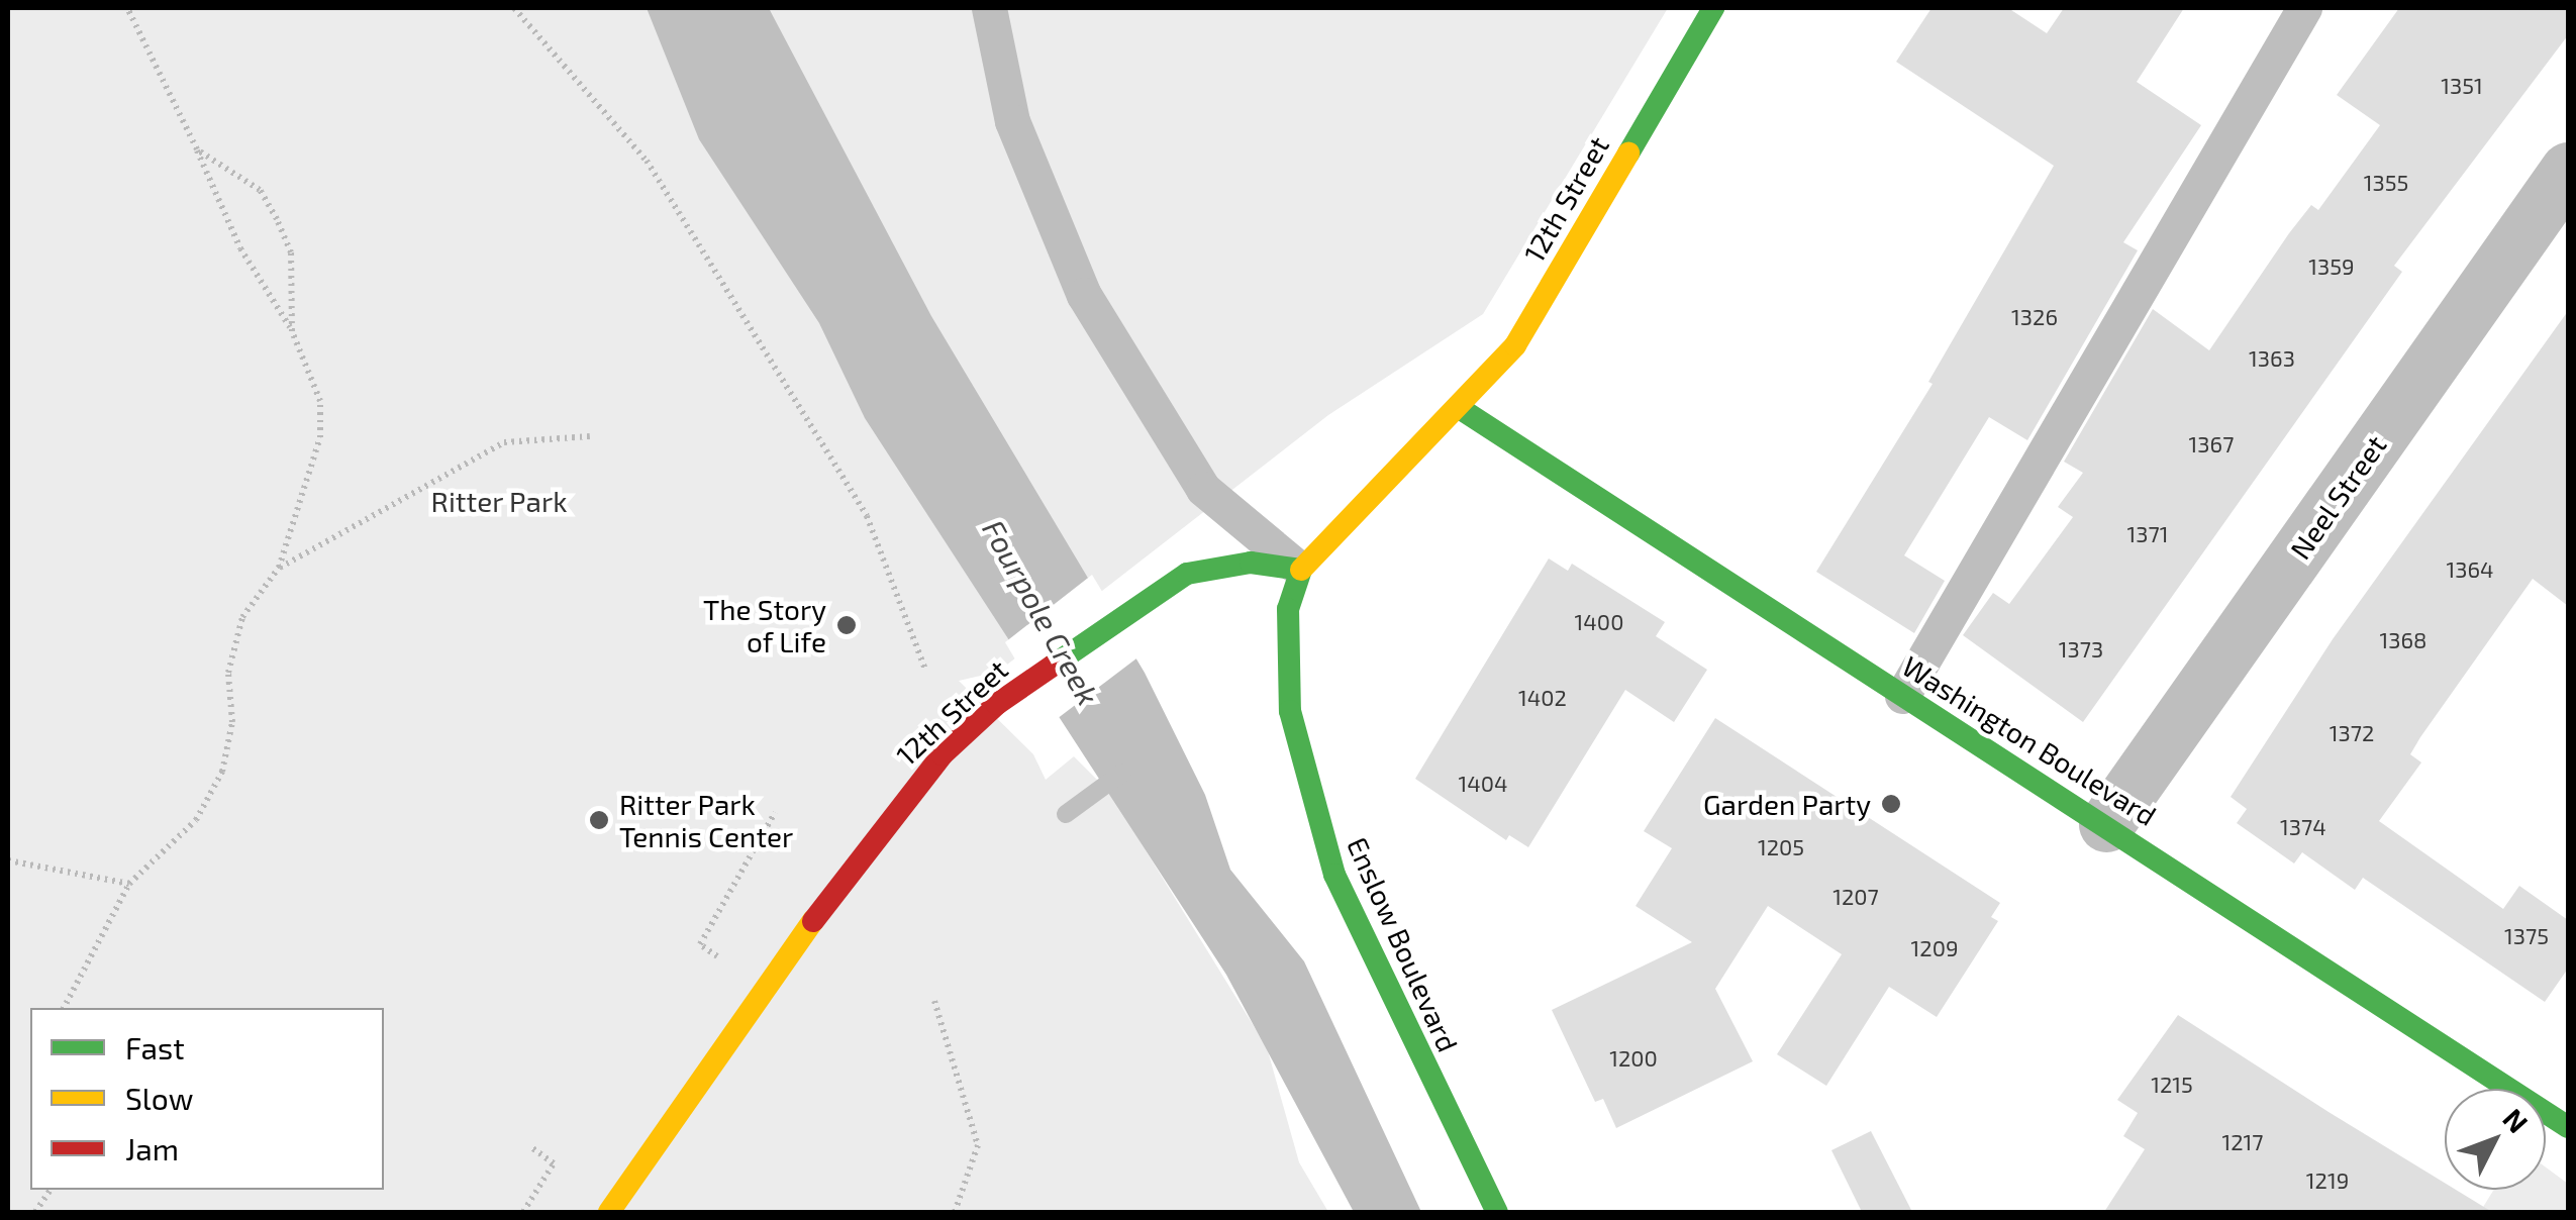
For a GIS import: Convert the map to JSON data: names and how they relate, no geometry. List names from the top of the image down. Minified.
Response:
{"streets":{"street":["12th Street","Neel Street","Washington Boulevard","Enslow Boulevard"]},"crossings":[["12th Street","Washington Boulevard"],["12th Street","Enslow Boulevard"],["Neel Street","Washington Boulevard"]],"water":["Fourpole Creek"],"parks":["Ritter Park"],"places":["The Story of Life","Garden Party","Ritter Park Tennis Center"],"house_numbers":["1351","1355","1359","1326","1363","1367","1371","1364","1400","1368","1373","1402","1372","1404","1374","1205","1207","1375","1209","1200","1215","1217","1219"],"legend":["Fast","Slow","Jam"],"north":"top right"}
